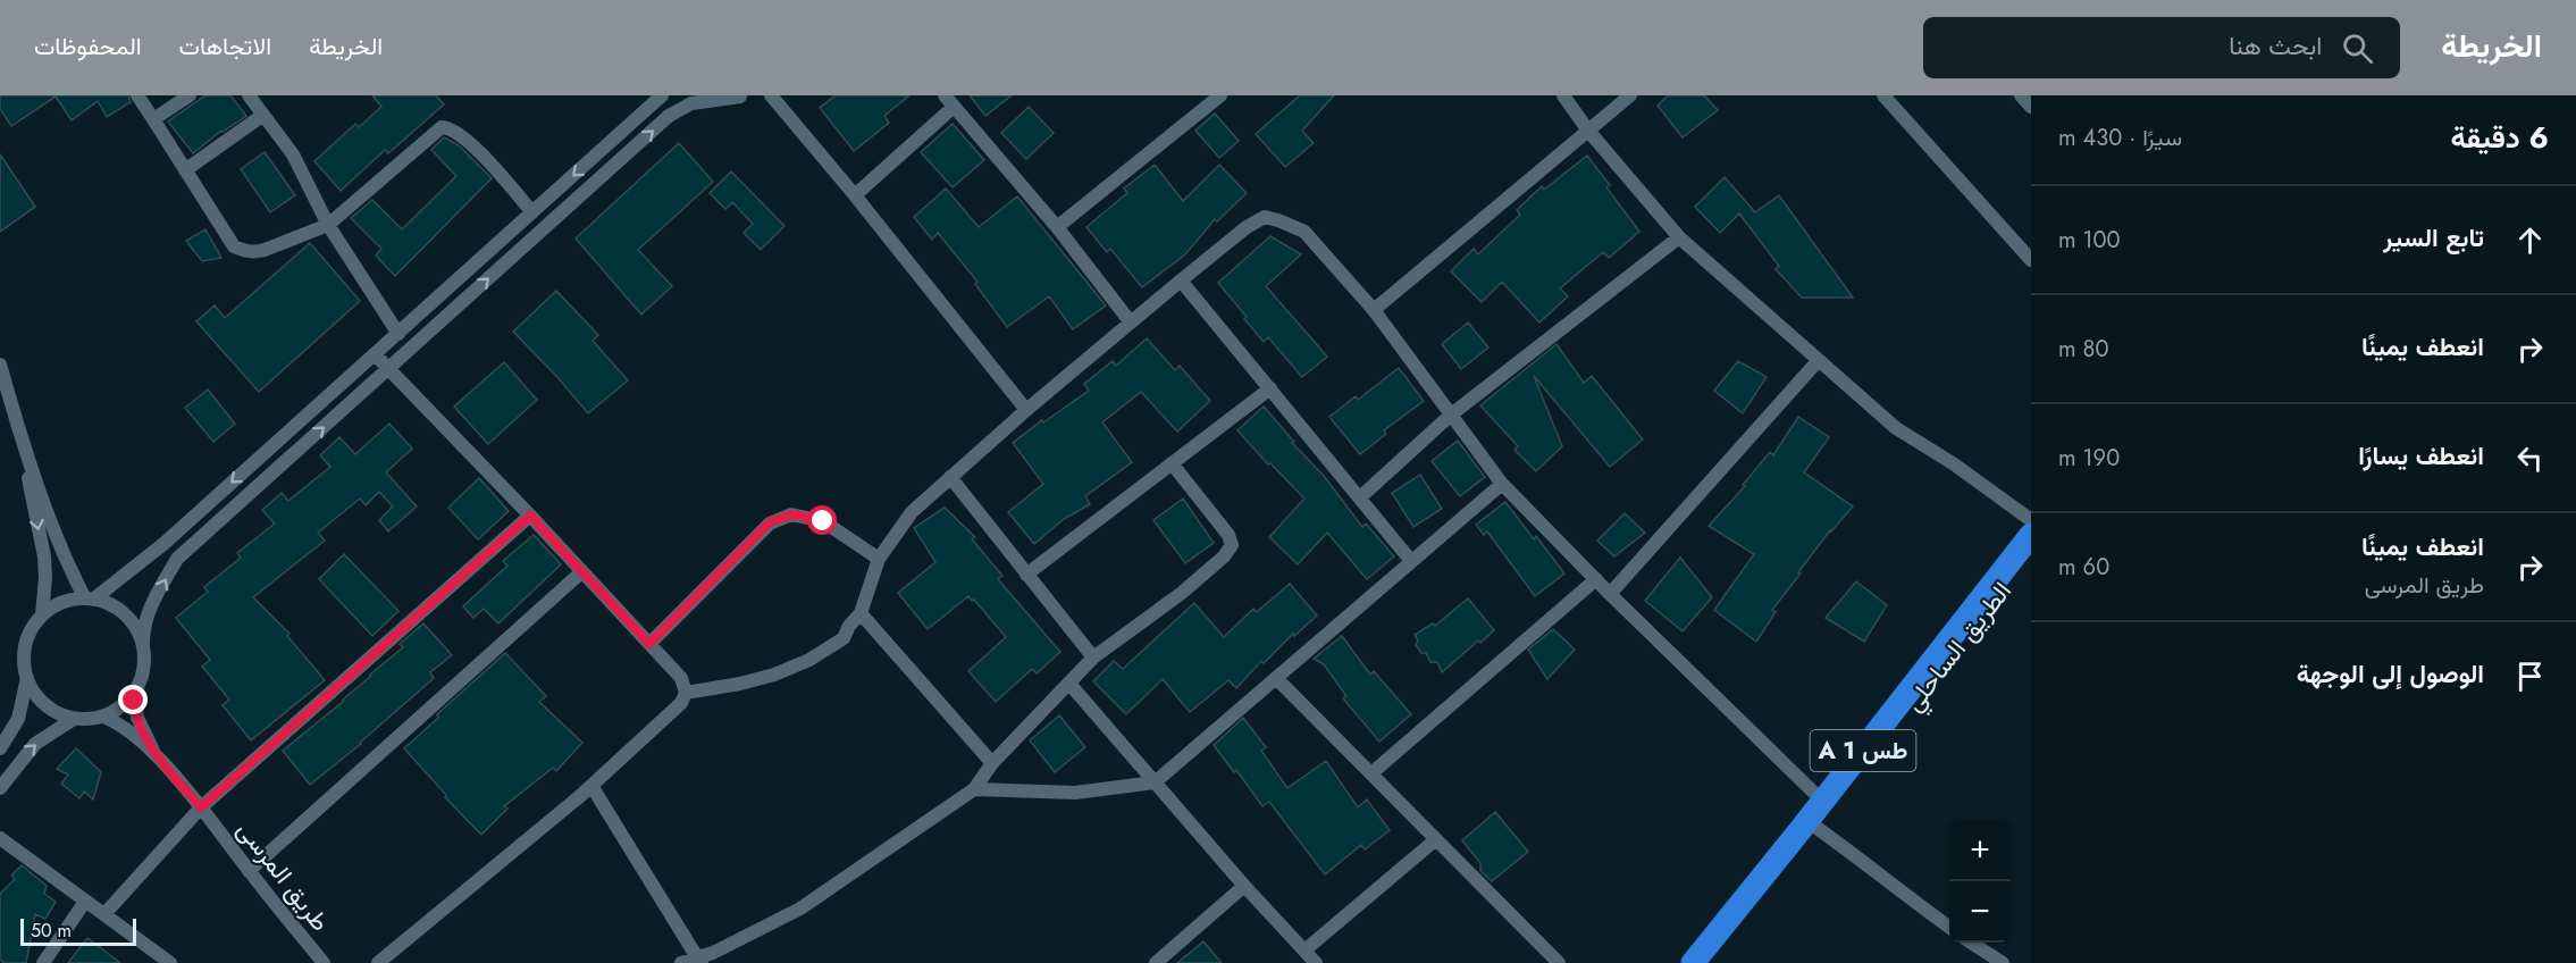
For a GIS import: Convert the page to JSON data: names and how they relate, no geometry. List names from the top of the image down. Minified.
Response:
{"streets":{"highway":["الطريق الساحلي","A 1 طس"],"street":["طريق المرسى"]},"crossings":[["الطريق الساحلي","A 1 طس"]],"scale_bar":"50 m","page":{"header":"الخريطة","search":"ابحث هنا","nav":["الخريطة","الاتجاهات","المحفوظات"],"heading":["6 دقيقة","سيرًا · 430 m"],"list":[["تابع السير","100 m"],["انعطف يمينًا","80 m"],["انعطف يسارًا","190 m"],["انعطف يمينًا","طريق المرسى","60 m"],"الوصول إلى الوجهة"],"map_buttons":["+","−"],"scale":"50 m"}}
